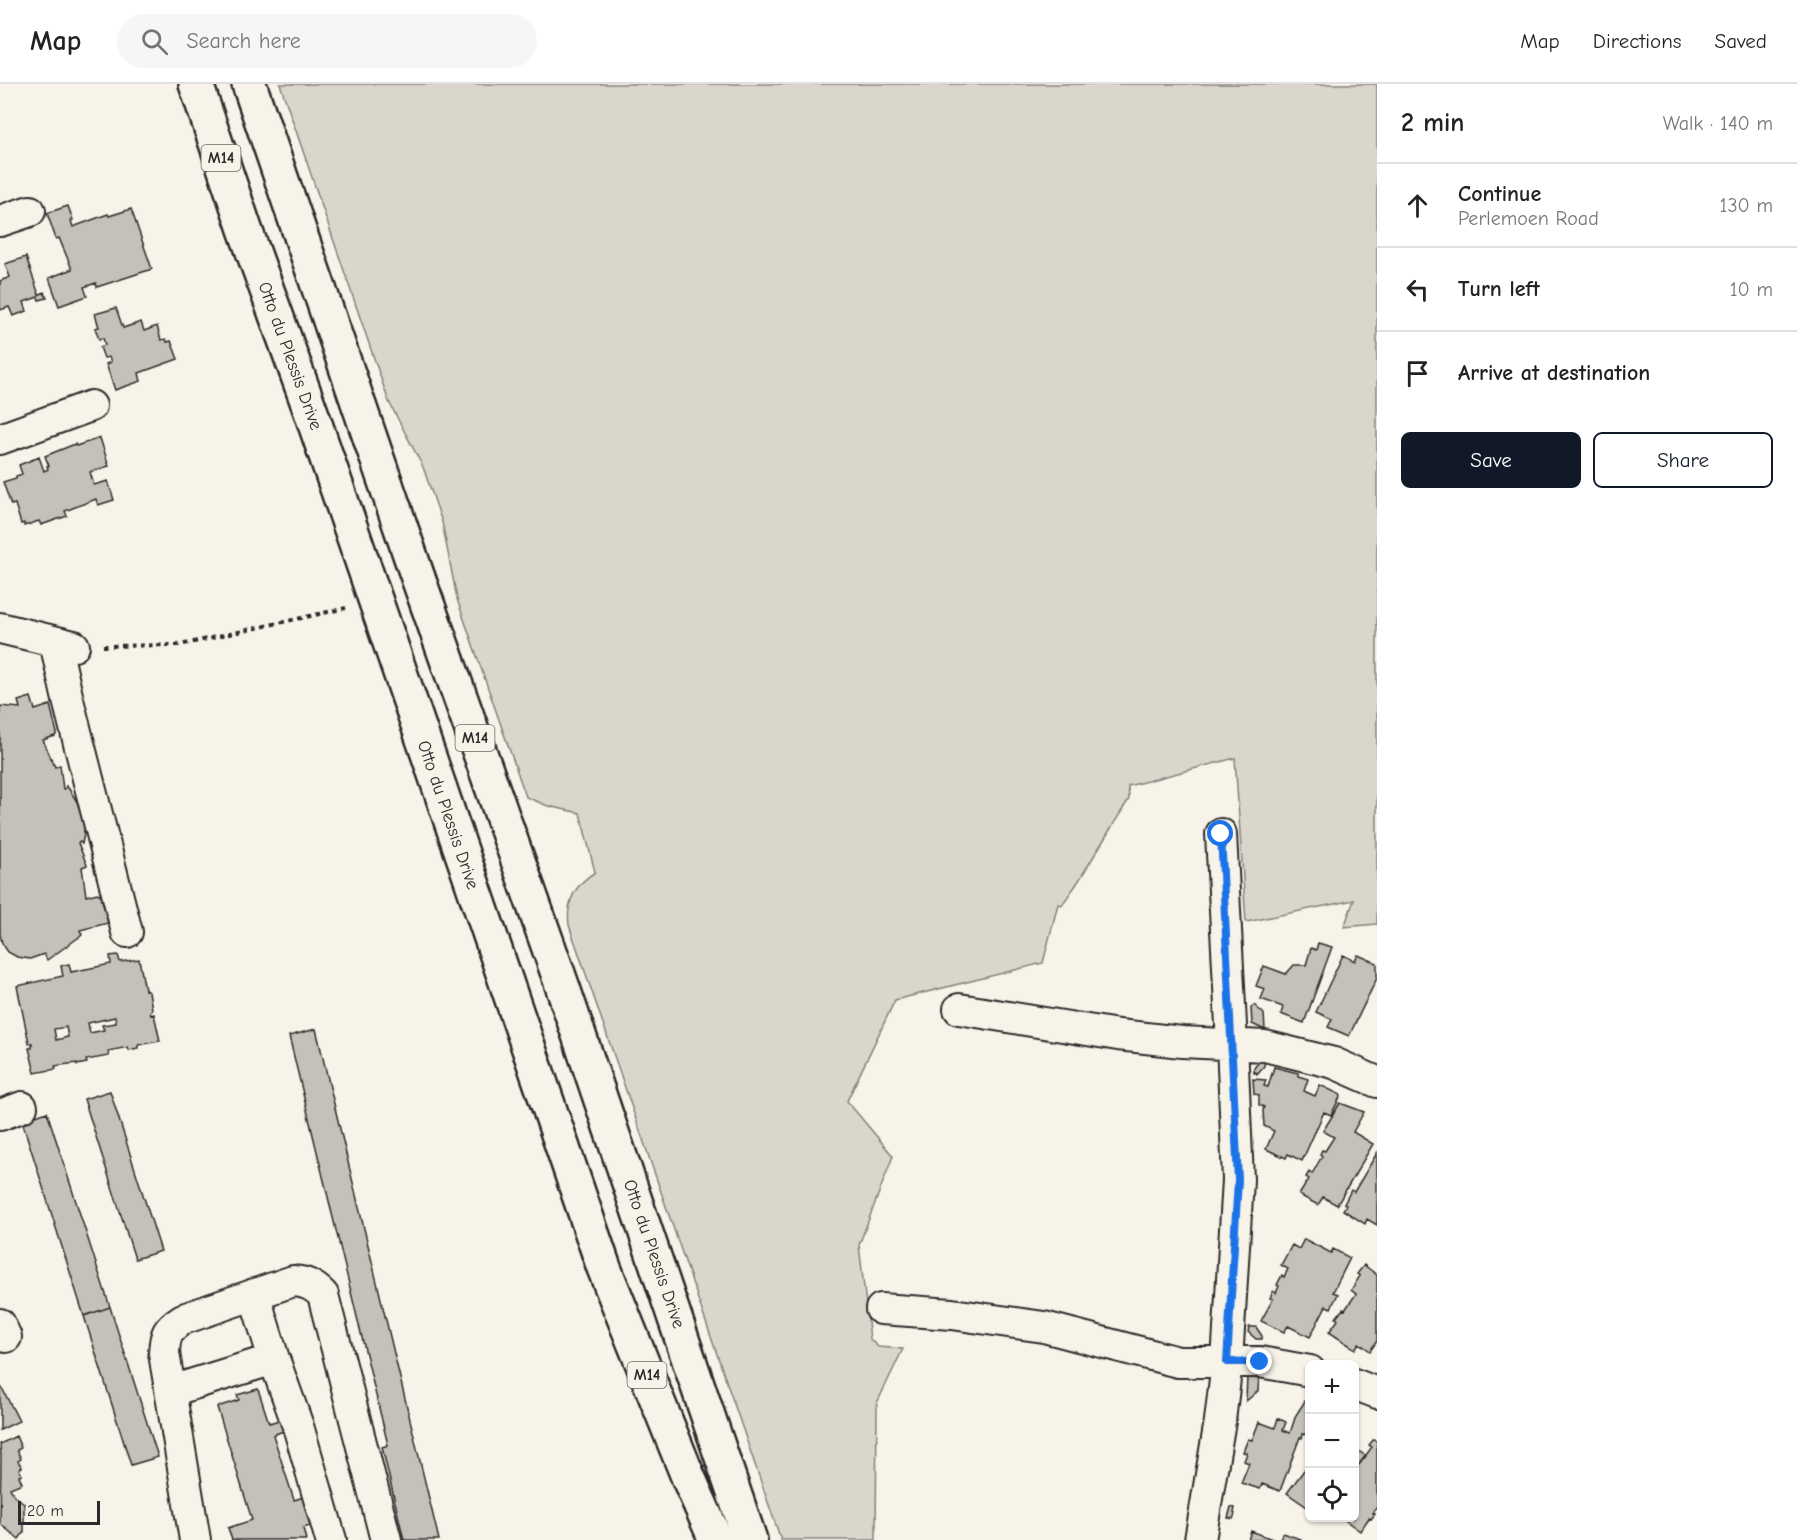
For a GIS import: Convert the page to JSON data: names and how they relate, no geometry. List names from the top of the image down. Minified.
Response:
{"streets":{"main road":["M14","Otto du Plessis Drive"]},"scale_bar":"20 m","page":{"header":"Map","search":"Search here","nav":["Map","Directions","Saved"],"heading":["2 min","Walk · 140 m"],"list":[["Continue","Perlemoen Road","130 m"],["Turn left","10 m"],"Arrive at destination"],"buttons":["Save","Share"],"map_buttons":["+","−"],"scale":"20 m"}}
